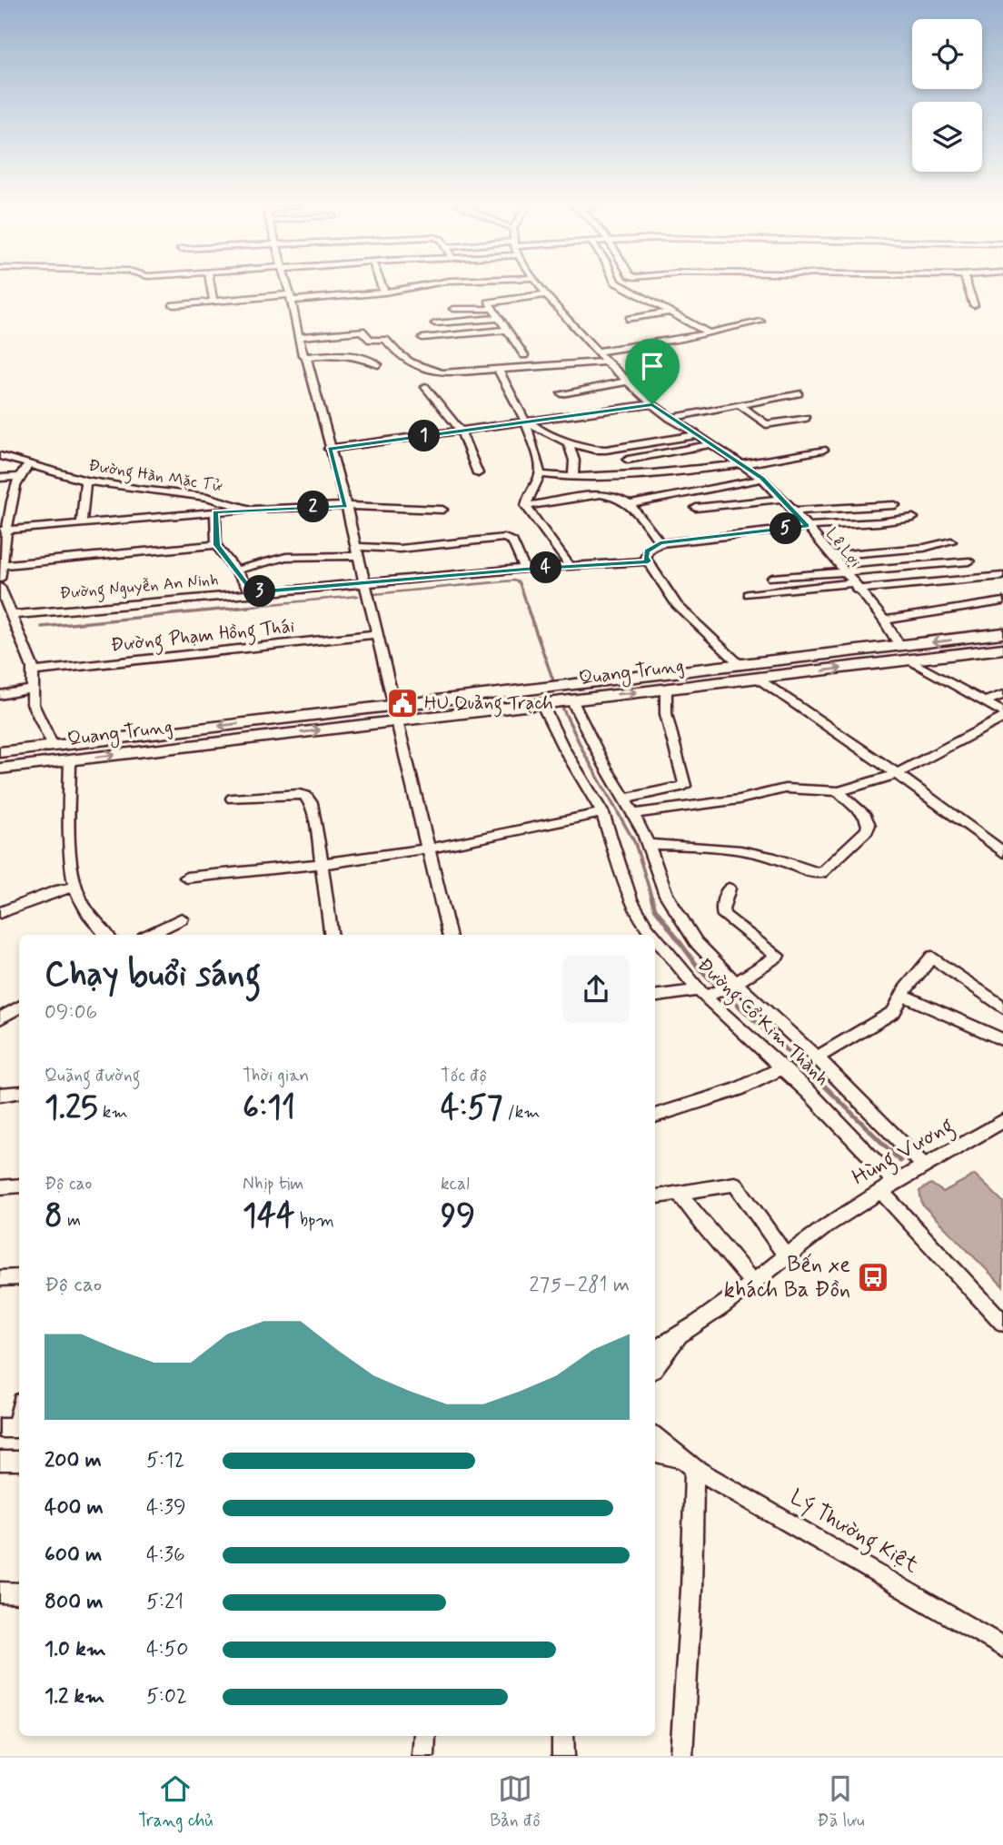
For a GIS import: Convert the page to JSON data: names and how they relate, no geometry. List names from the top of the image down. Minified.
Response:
{"streets":{"highway":["Quang Trung"],"street":["Đường Hàn Mặc Tử","Lê Lợi","Đường Nguyễn An Ninh","Đường Phạm Hồng Thái","Đường Cổ Kim Thành","Hùng Vương","Lý Thường Kiệt"]},"crossings":[["Lê Lợi","Quang Trung"],["Quang Trung","Đường Cổ Kim Thành"],["Đường Cổ Kim Thành","Hùng Vương"]],"places":{"public building":["HU Quảng Trạch"],"bus stop":["Bến xe khách Ba Đồn"]},"page":{"pins":["1","2","5","4","3"],"heading":["Chạy buổi sáng","09:06"],"stats":[["Quãng đường","1.25 km"],["Thời gian","6:11"],["Tốc độ","4:57 /km"],["Độ cao","8 m"],["Nhịp tim","144 bpm"],["kcal","99"]],"chart":["Độ cao","275–281 m"],"list":[{"name":"200 m","note":"5:12"},{"name":"400 m","note":"4:39"},{"name":"600 m","note":"4:36"},{"name":"800 m","note":"5:21"},{"name":"1.0 km","note":"4:50"},{"name":"1.2 km","note":"5:02"}],"tabs":["Trang chủ","Bản đồ","Đã lưu"]}}
